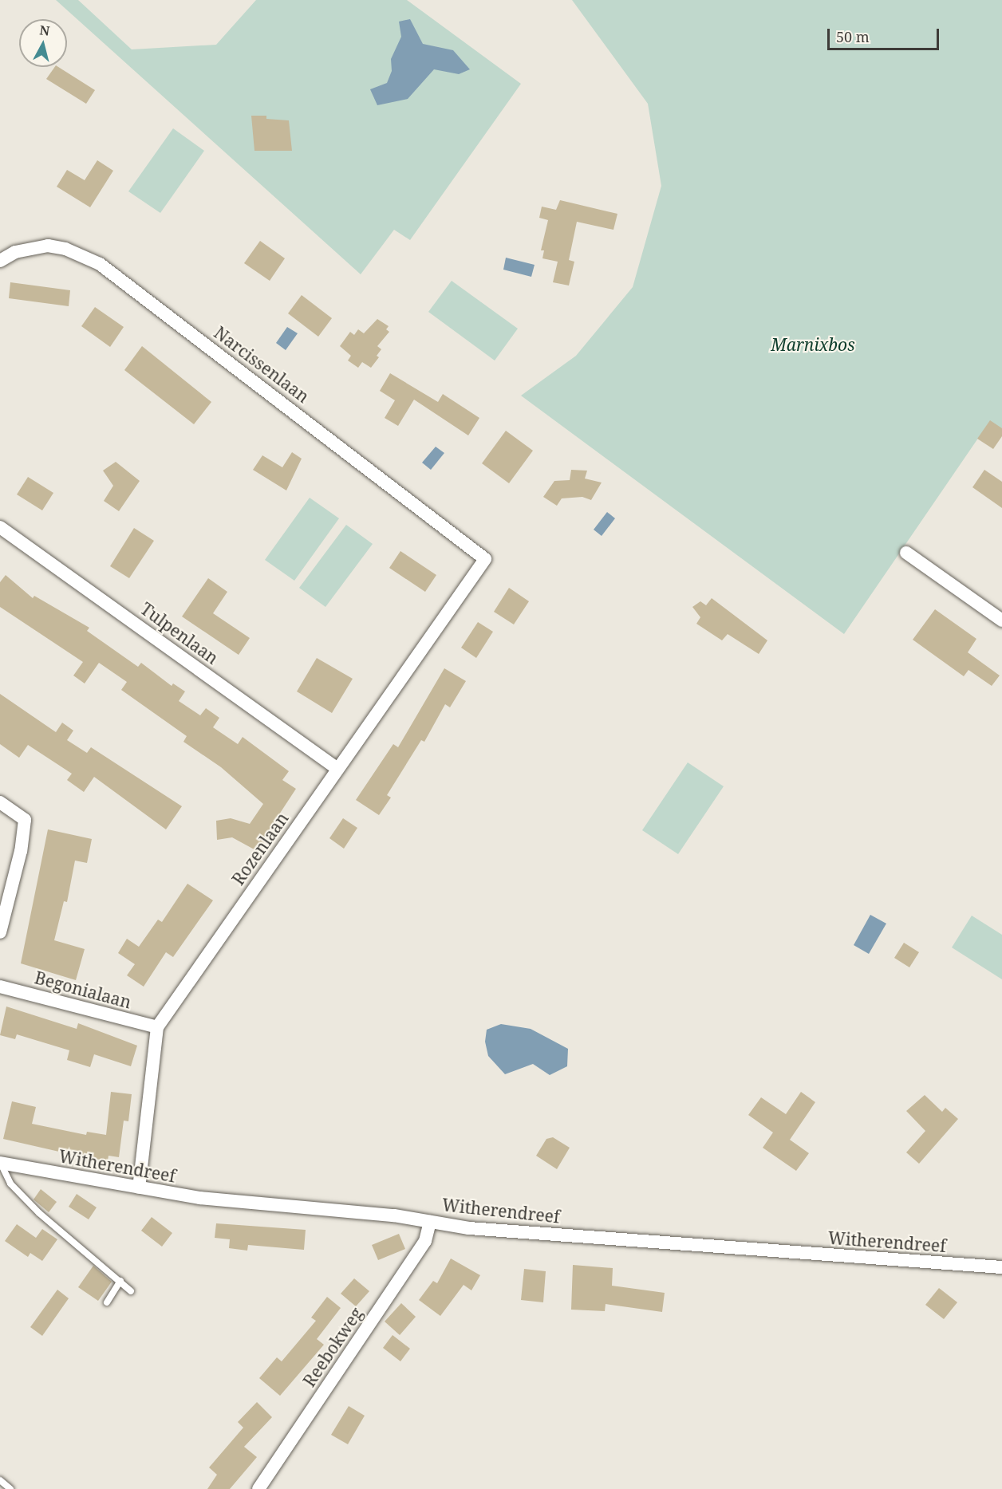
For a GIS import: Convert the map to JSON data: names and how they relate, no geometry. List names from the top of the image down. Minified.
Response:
{"streets":{"street":["Narcissenlaan","Tulpenlaan","Rozenlaan","Begonialaan","Witherendreef","Reebokweg"]},"crossings":[["Narcissenlaan","Rozenlaan"],["Tulpenlaan","Rozenlaan"],["Rozenlaan","Begonialaan"],["Rozenlaan","Witherendreef"],["Witherendreef","Reebokweg"]],"parks":["Marnixbos"],"scale_bar":"50 m","north":"top"}
